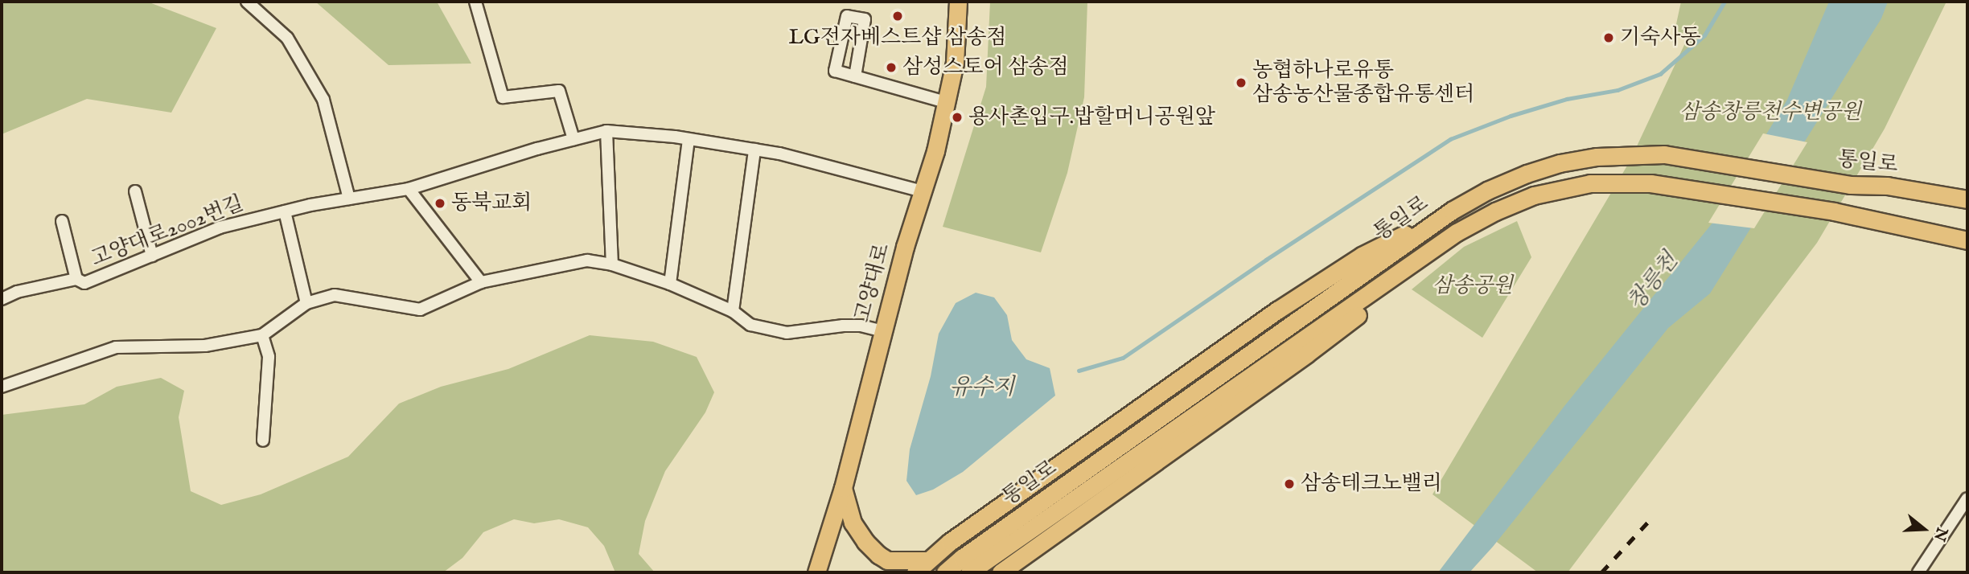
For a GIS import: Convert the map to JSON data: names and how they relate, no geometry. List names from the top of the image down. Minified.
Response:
{"streets":{"main road":["통일로","고양대로"],"street":["고양대로2002번길"]},"crossings":[["고양대로2002번길","고양대로"]],"water":["창릉천","유수지"],"parks":["삼송창릉천수변공원","삼송공원"],"places":["LG전자베스트샵 삼송점","기숙사동","삼성스토어 삼송점","농협하나로유통 삼송농산물종합유통센터","용사촌입구.밥할머니공원앞","동북교회","삼송테크노밸리"],"north":"right"}
